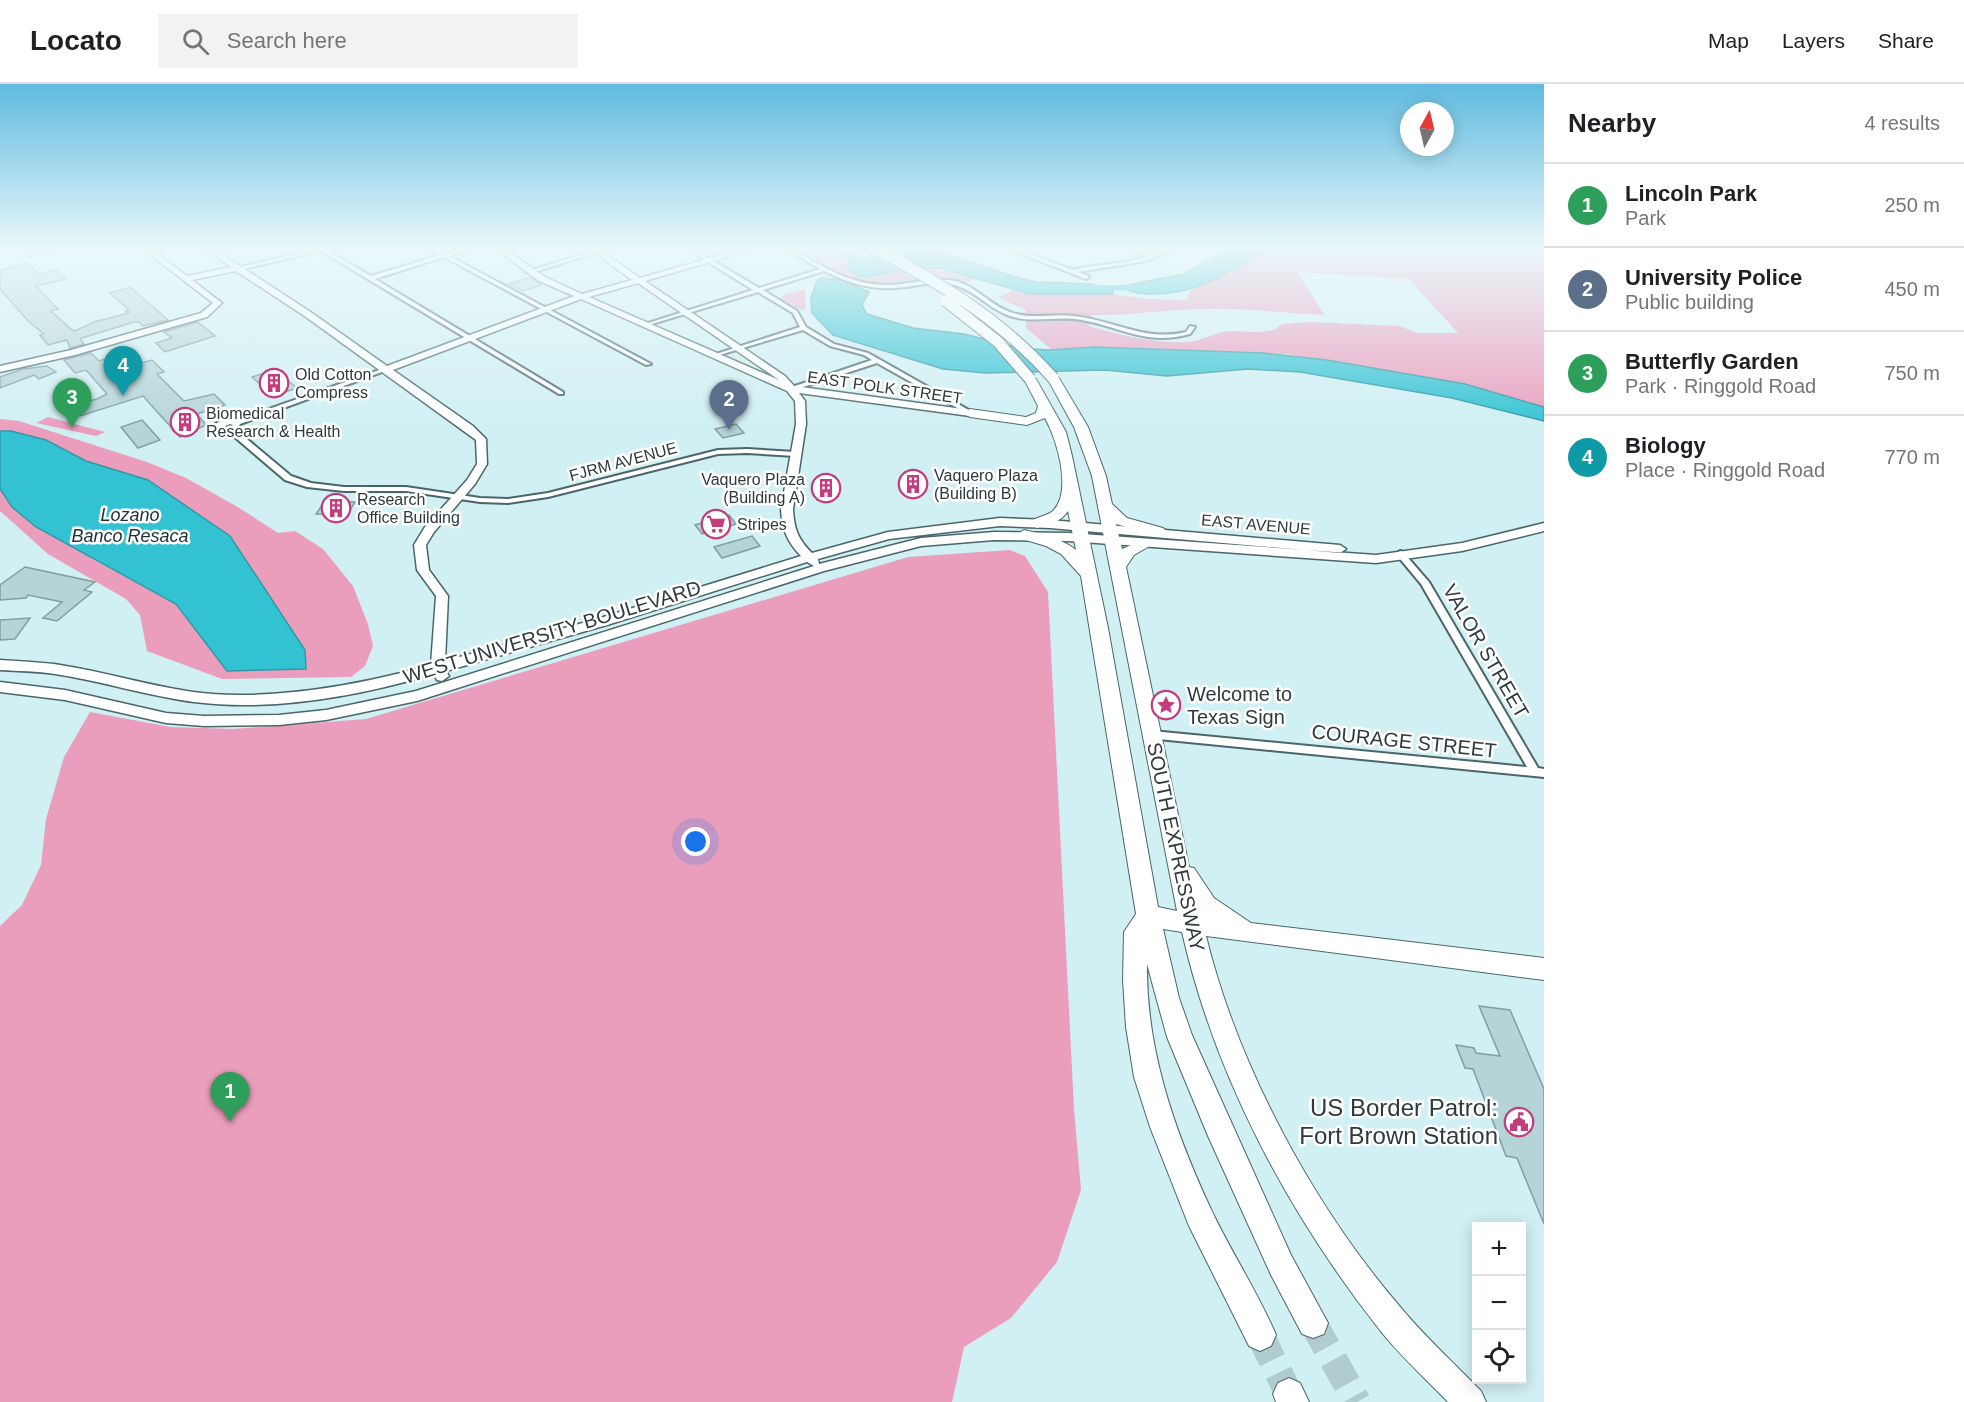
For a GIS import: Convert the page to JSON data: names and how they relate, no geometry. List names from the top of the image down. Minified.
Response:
{"streets":{"highway":["SOUTH EXPRESSWAY"],"street":["EAST POLK STREET","FJRM AVENUE","EAST AVENUE","WEST UNIVERSITY BOULEVARD","VALOR STREET","COURAGE STREET"]},"crossings":[["EAST AVENUE","WEST UNIVERSITY BOULEVARD"],["EAST AVENUE","VALOR STREET"],["EAST AVENUE","SOUTH EXPRESSWAY"],["WEST UNIVERSITY BOULEVARD","SOUTH EXPRESSWAY"],["VALOR STREET","COURAGE STREET"],["COURAGE STREET","SOUTH EXPRESSWAY"]],"water":["Lozano Banco Resaca"],"places":{"building":["Old Cotton Compress","Biomedical Research & Health","Vaquero Plaza (Building B)","Vaquero Plaza (Building A)","Research Office Building"],"supermarket":["Stripes"],"place":["Welcome to Texas Sign"],"public building":["US Border Patrol: Fort Brown Station"]},"north":"top","page":{"header":"Locato","search":"Search here","nav":["Map","Layers","Share"],"heading":["Nearby","4 results"],"list":[{"mark":"1","name":"Lincoln Park","note":"Park","value":"250 m"},{"mark":"2","name":"University Police","note":"Public building","value":"450 m"},{"mark":"3","name":"Butterfly Garden","note":"Park · Ringgold Road","value":"750 m"},{"mark":"4","name":"Biology","note":"Place · Ringgold Road","value":"770 m"}],"pins":["4","3","2","1"],"map_buttons":["+","−"]}}
